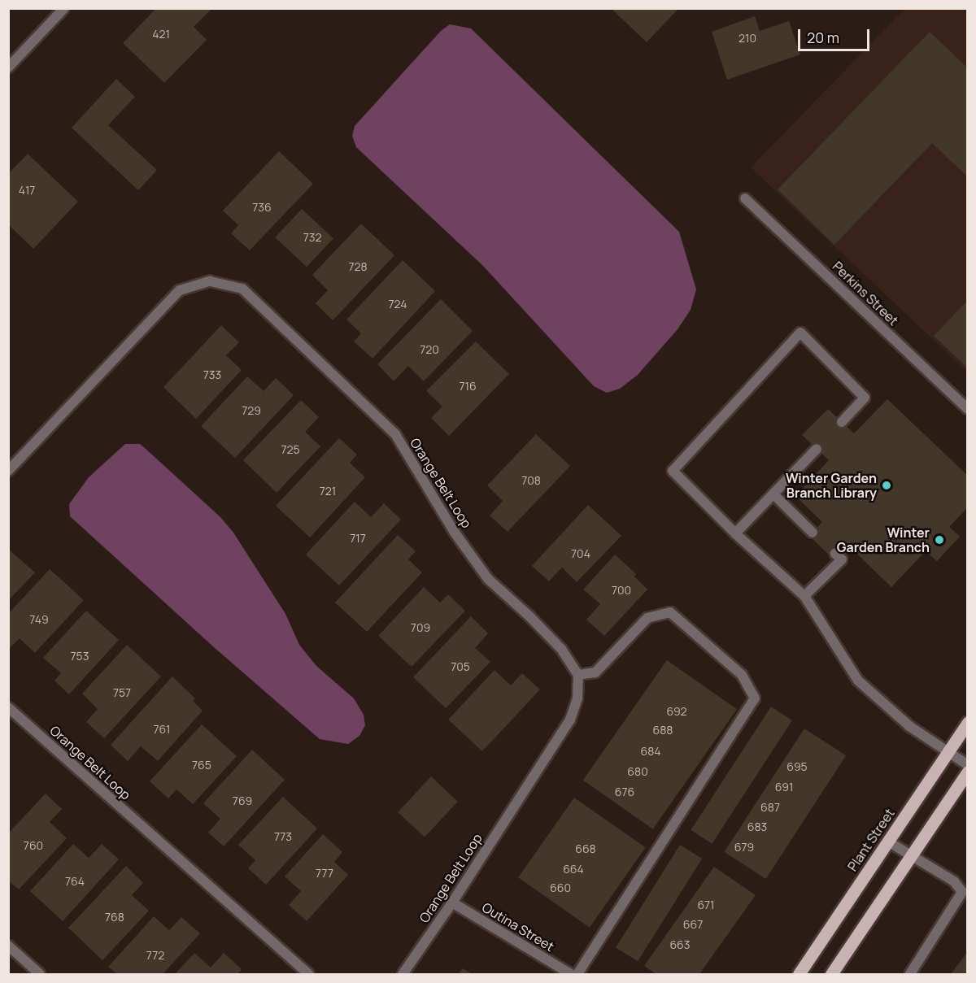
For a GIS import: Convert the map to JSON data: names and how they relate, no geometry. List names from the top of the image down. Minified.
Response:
{"streets":{"main road":["Plant Street"],"street":["Perkins Street","Orange Belt Loop","Outina Street"]},"crossings":[["Orange Belt Loop","Outina Street"]],"places":["Winter Garden Branch Library","Winter Garden Branch"],"house_numbers":["421","210","417","736","732","728","724","720","733","716","729","725","708","721","717","704","700","749","709","753","705","757","692","761","688","684","765","695","680","691","676","769","687","683","773","760","679","668","664","777","764","660","671","768","667","663","772"],"scale_bar":"20 m"}
